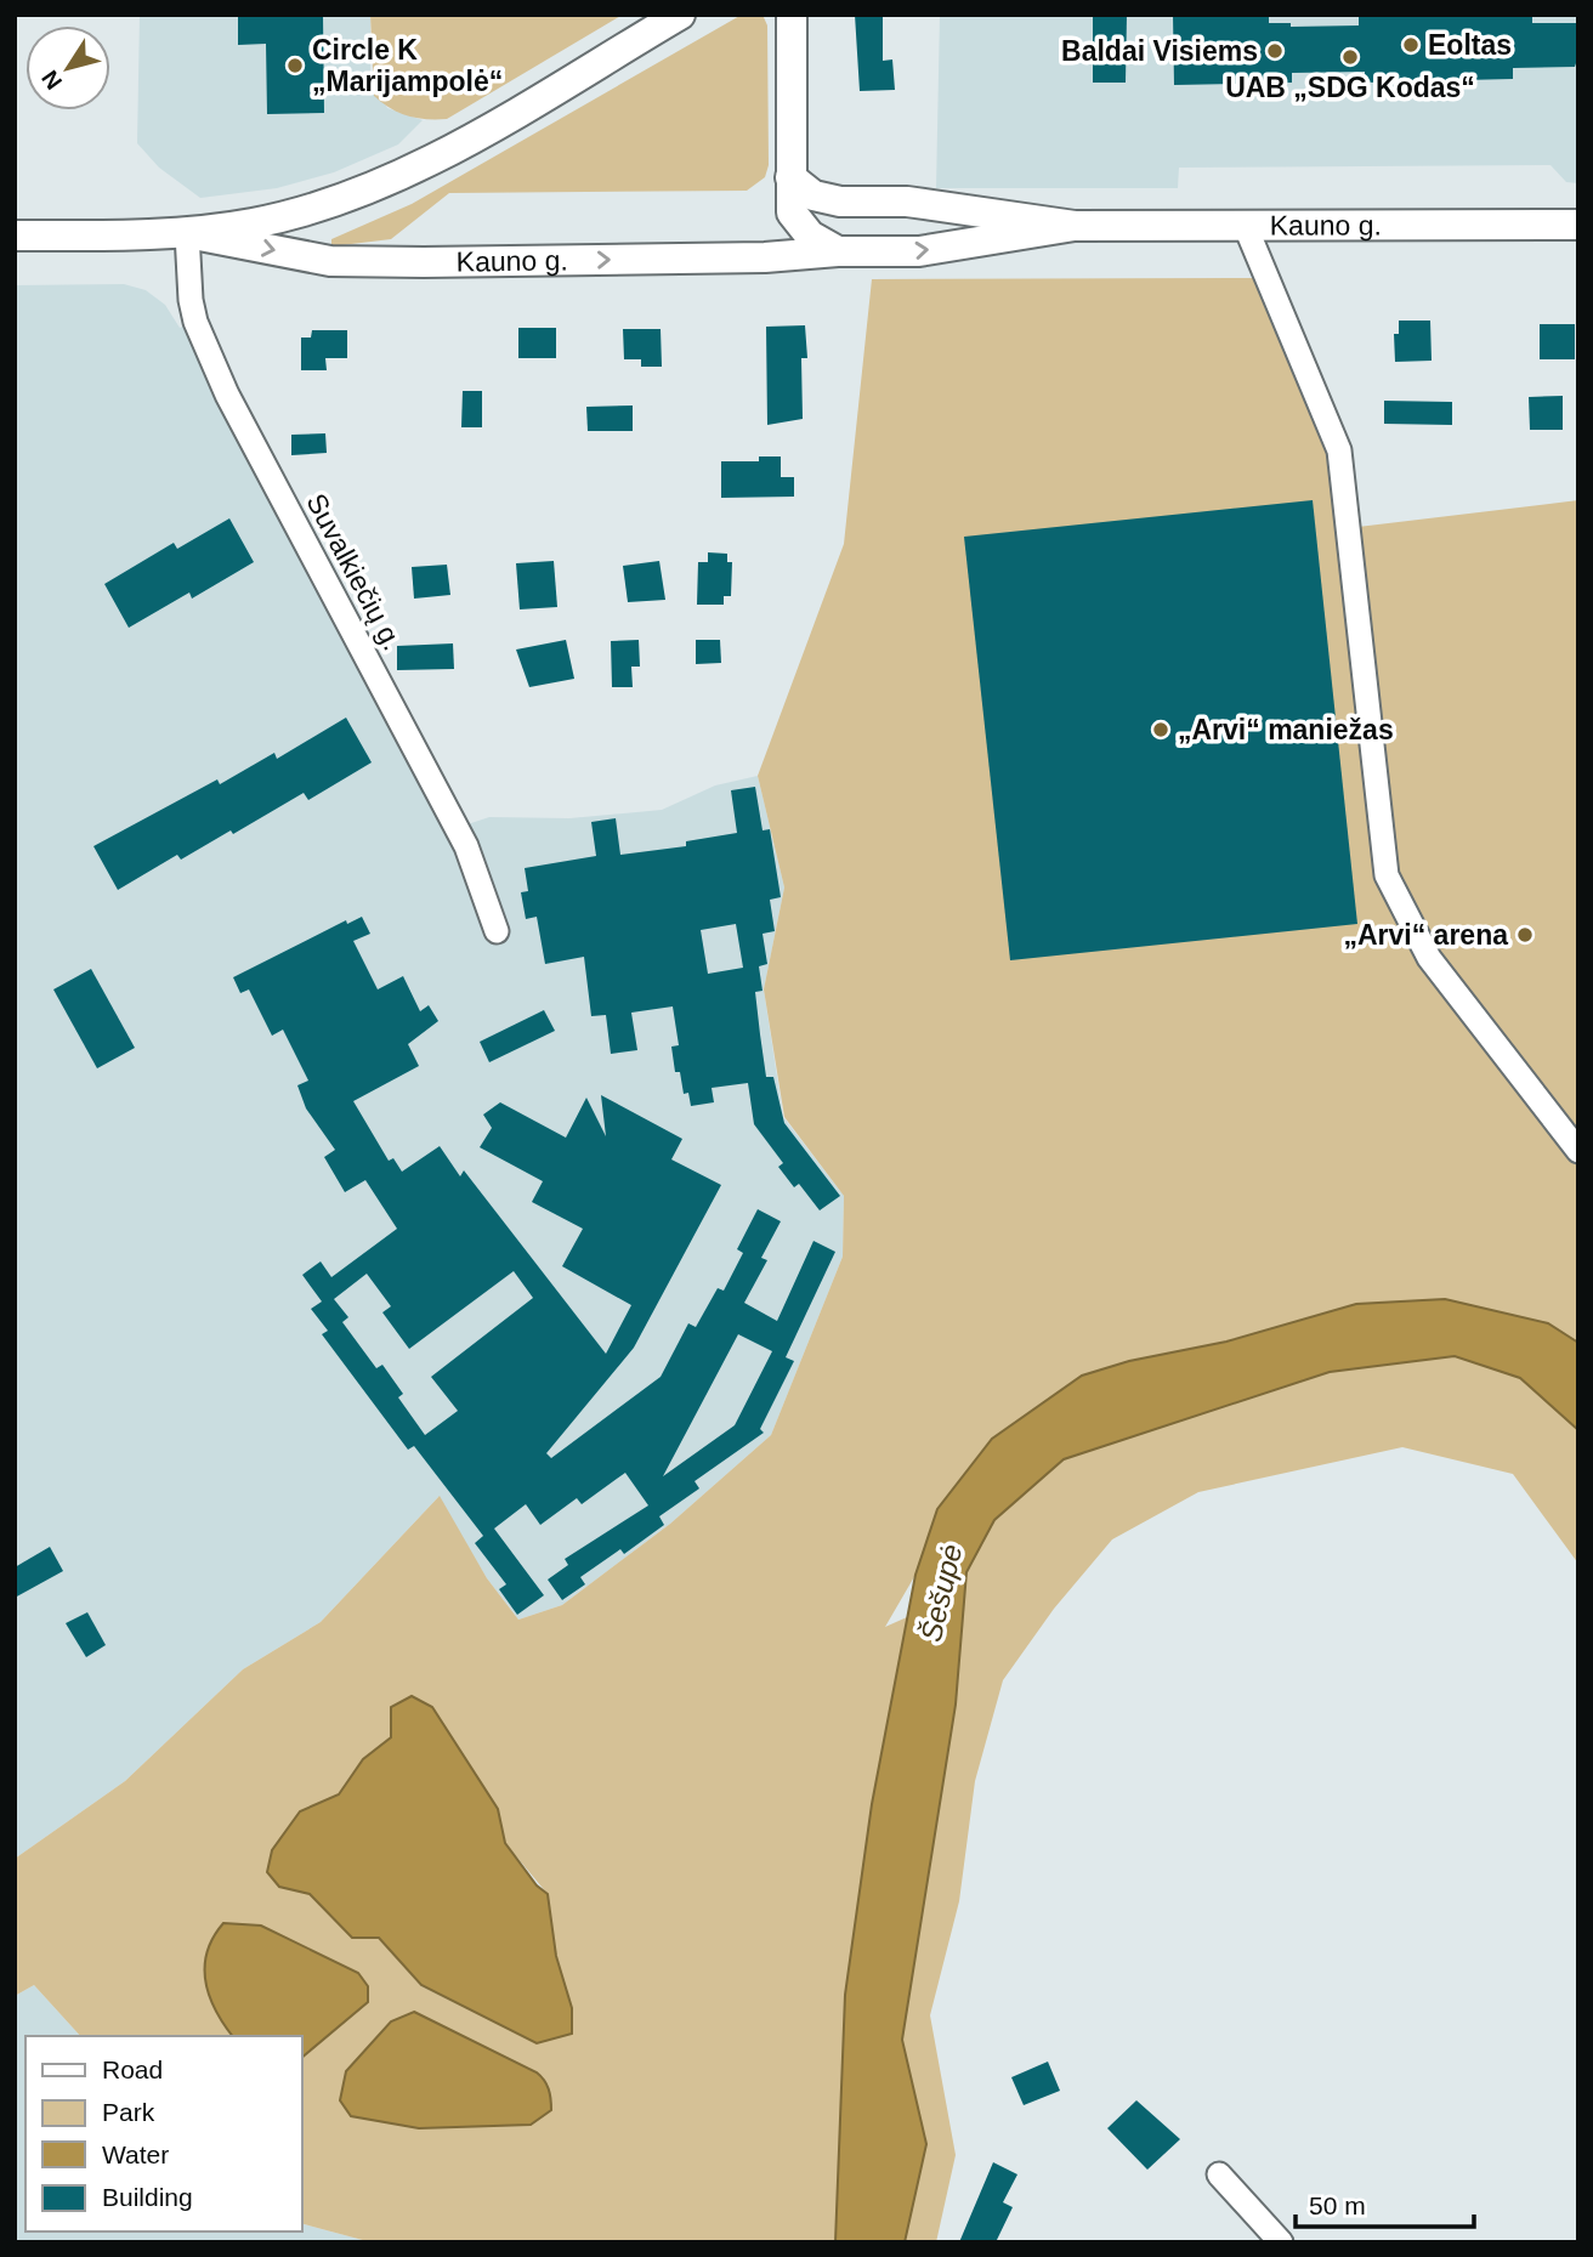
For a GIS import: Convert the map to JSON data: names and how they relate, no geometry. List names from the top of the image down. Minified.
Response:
{"streets":{"main road":["Kauno g."],"street":["Suvalkiečių g."]},"crossings":[["Kauno g.","Suvalkiečių g."]],"water":["Šešupė"],"places":["Eoltas","Baldai Visiems","UAB „SDG Kodas“","Circle K „Marijampolė“","„Arvi“ maniežas","„Arvi“ arena"],"legend":["Road","Park","Water","Building"],"scale_bar":"50 m","north":"bottom left"}
